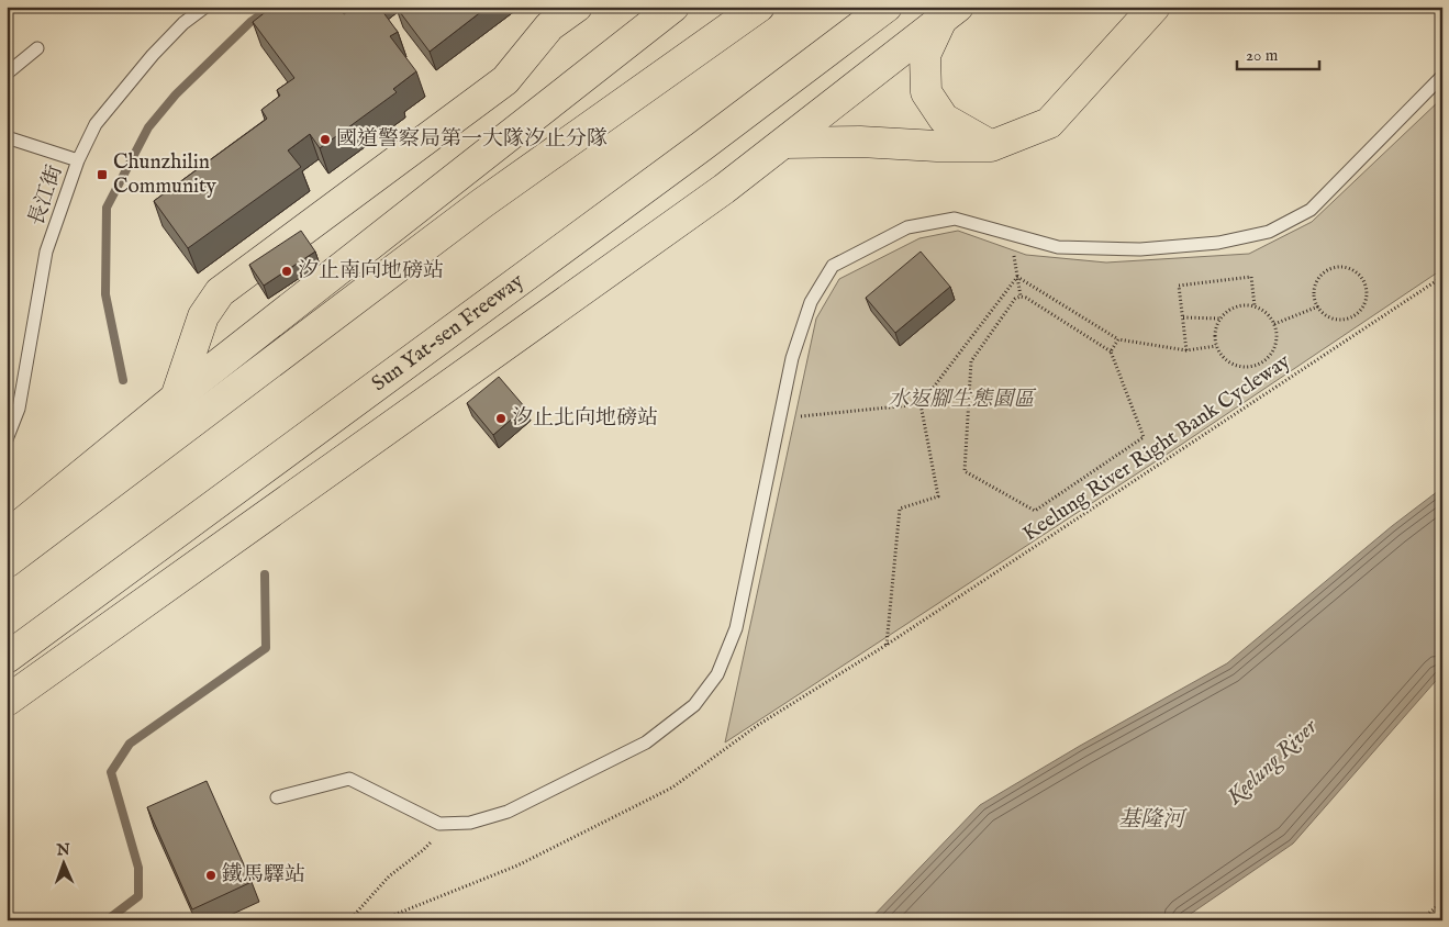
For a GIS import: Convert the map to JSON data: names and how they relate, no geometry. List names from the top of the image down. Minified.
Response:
{"streets":{"highway":["Sun Yat-sen Freeway"],"lane":["長江街"],"path":["Keelung River Right Bank Cycleway"]},"water":["Keelung River","基隆河"],"parks":["水返腳生態園區"],"places":{"other":["國道警察局第一大隊汐止分隊","汐止南向地磅站","汐止北向地磅站","鐵馬驛站"],"transit":["Chunzhilin Community"]},"scale_bar":"20 m","north":"top"}
